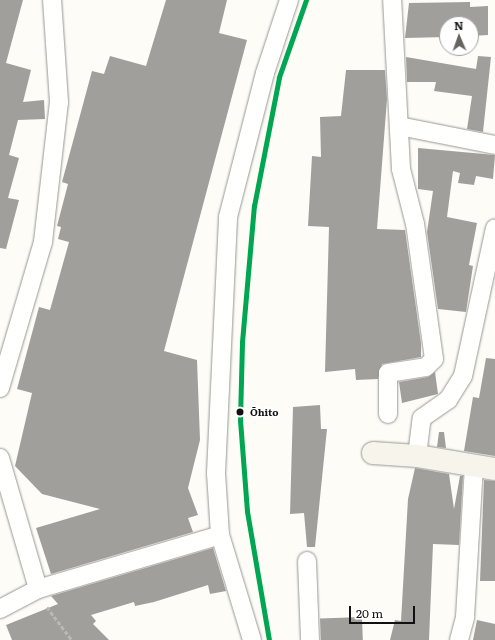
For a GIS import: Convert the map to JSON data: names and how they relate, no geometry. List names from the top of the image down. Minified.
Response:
{"places":["Ōhito"],"scale_bar":"20 m","north":"top"}
